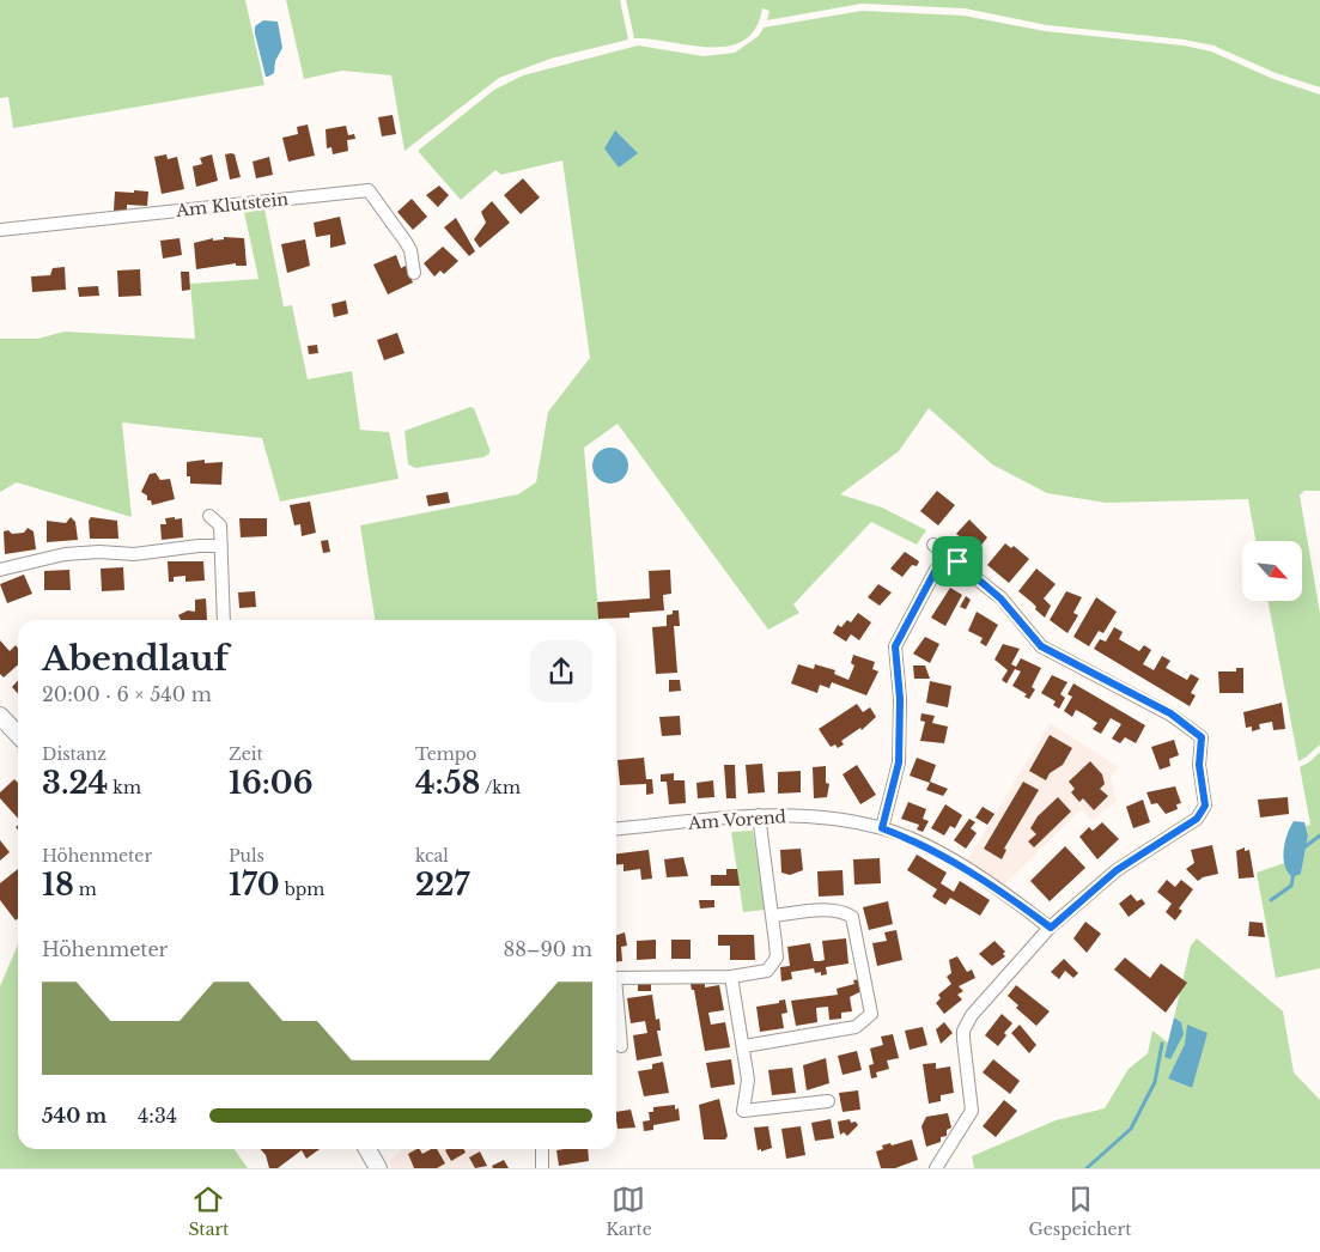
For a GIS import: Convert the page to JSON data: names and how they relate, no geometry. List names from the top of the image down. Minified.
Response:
{"streets":{"street":["Am Klutstein","Am Vorend"]},"north":"bottom right","page":{"heading":["Abendlauf","20:00 · 6 × 540 m"],"stats":[["Distanz","3.24 km"],["Zeit","16:06"],["Tempo","4:58 /km"],["Höhenmeter","18 m"],["Puls","170 bpm"],["kcal","227"]],"chart":["Höhenmeter","88–90 m"],"list":[{"name":"540 m","note":"4:34"}],"tabs":["Start","Karte","Gespeichert"]}}
